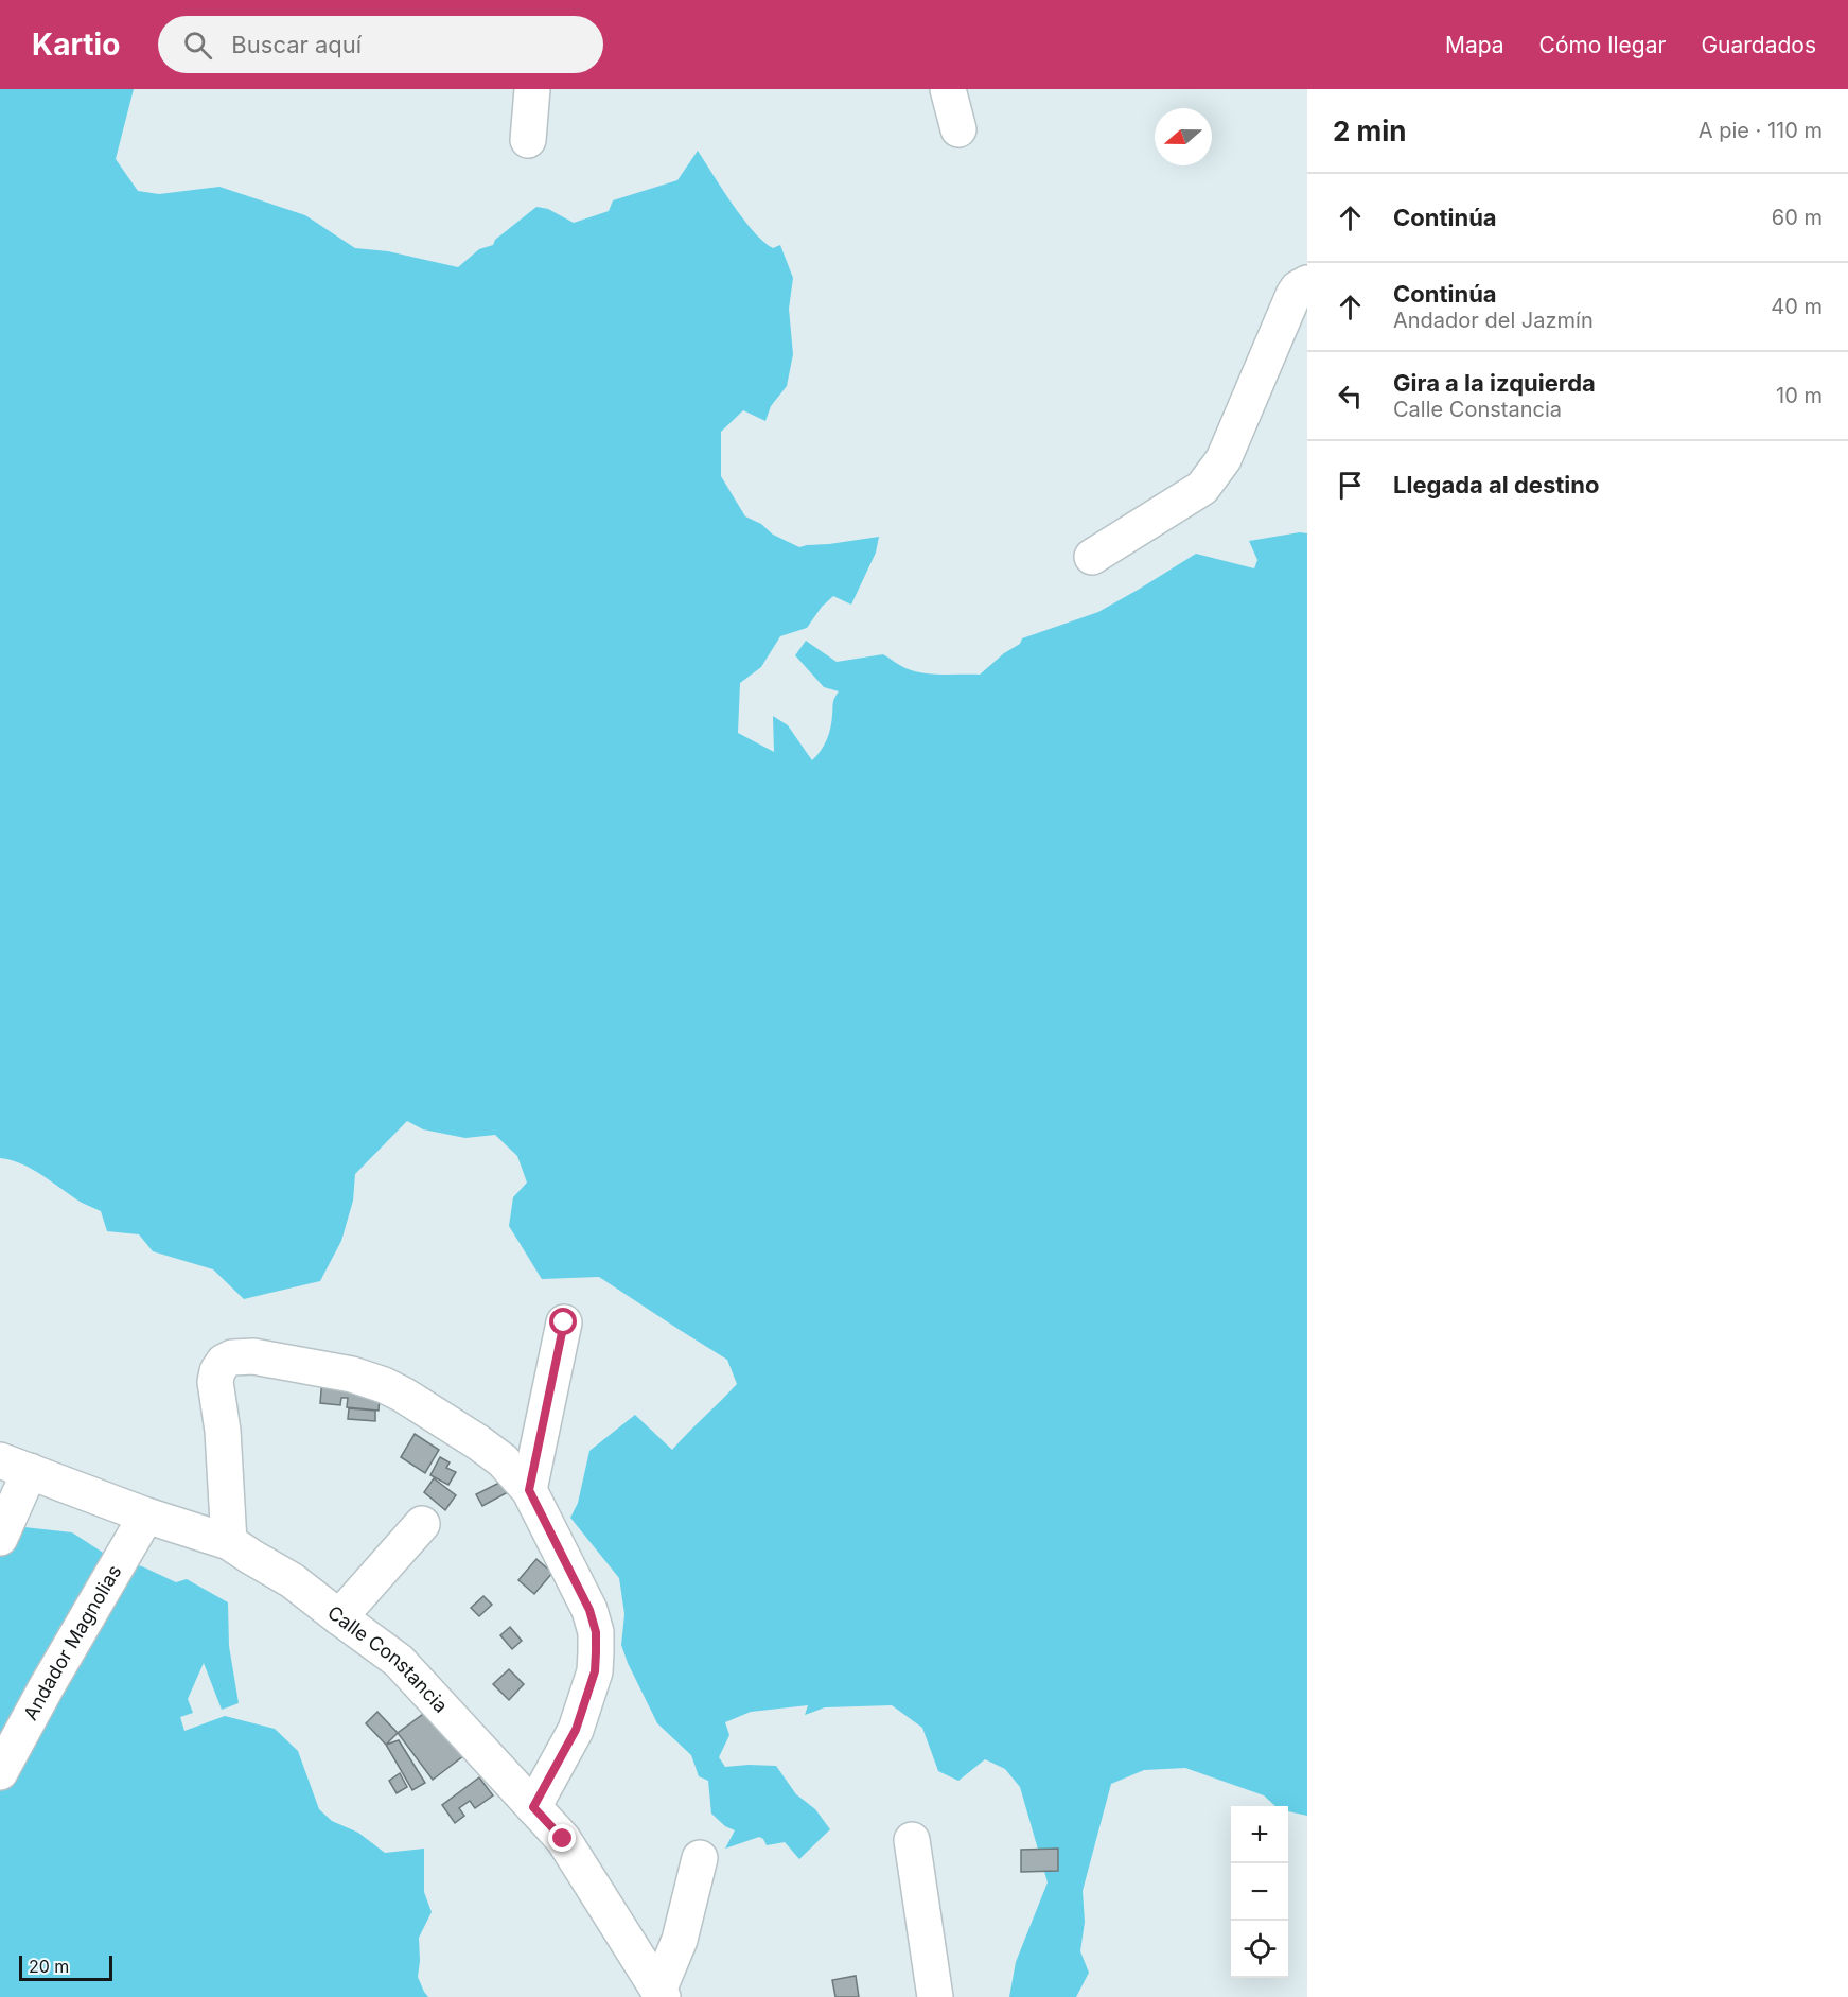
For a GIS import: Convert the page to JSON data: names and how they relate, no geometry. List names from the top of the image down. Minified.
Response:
{"streets":{"street":["Andador Magnolias","Calle Constancia"]},"crossings":[["Andador Magnolias","Calle Constancia"]],"scale_bar":"20 m","north":"left","page":{"header":"Kartio","search":"Buscar aquí","nav":["Mapa","Cómo llegar","Guardados"],"heading":["2 min","A pie · 110 m"],"list":[["Continúa","60 m"],["Continúa","Andador del Jazmín","40 m"],["Gira a la izquierda","Calle Constancia","10 m"],"Llegada al destino"],"map_buttons":["+","−"],"scale":"20 m"}}
